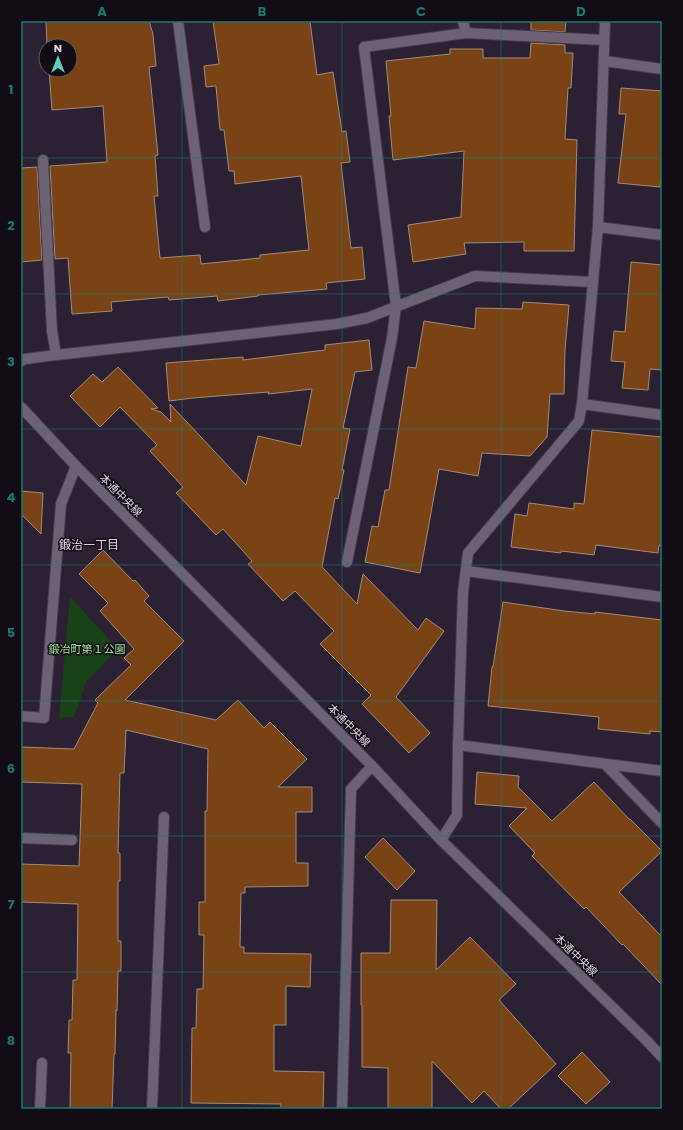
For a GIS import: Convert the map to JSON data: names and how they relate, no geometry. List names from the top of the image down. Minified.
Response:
{"streets":{"street":["本通中央線"]},"districts":["鍛治一丁目"],"parks":["鍛冶町第１公園"],"north":"top","grid":{"columns":["A","B","C","D"],"rows":["1","2","3","4","5","6","7","8"]}}
